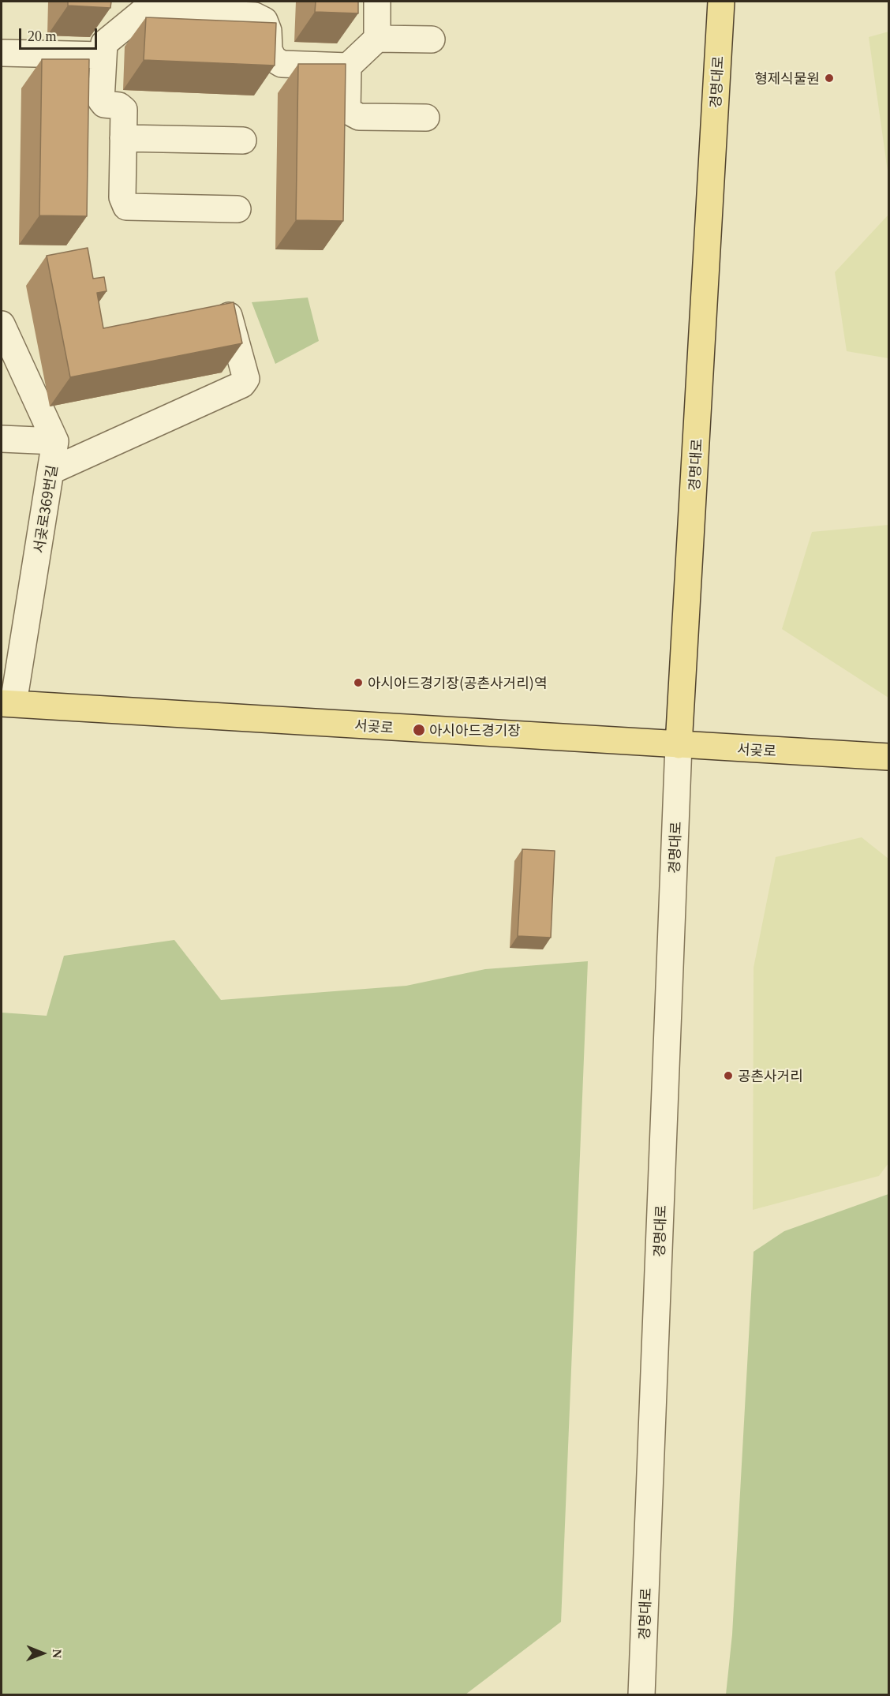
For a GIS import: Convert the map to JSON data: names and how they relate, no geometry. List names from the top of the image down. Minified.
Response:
{"streets":{"main road":["경명대로","서곶로"],"street":["서곶로369번길"]},"crossings":[["경명대로","서곶로"],["서곶로369번길","서곶로"]],"places":["형제식물원","아시아드경기장(공촌사거리)역","아시아드경기장","공촌사거리"],"scale_bar":"20 m","north":"right"}
